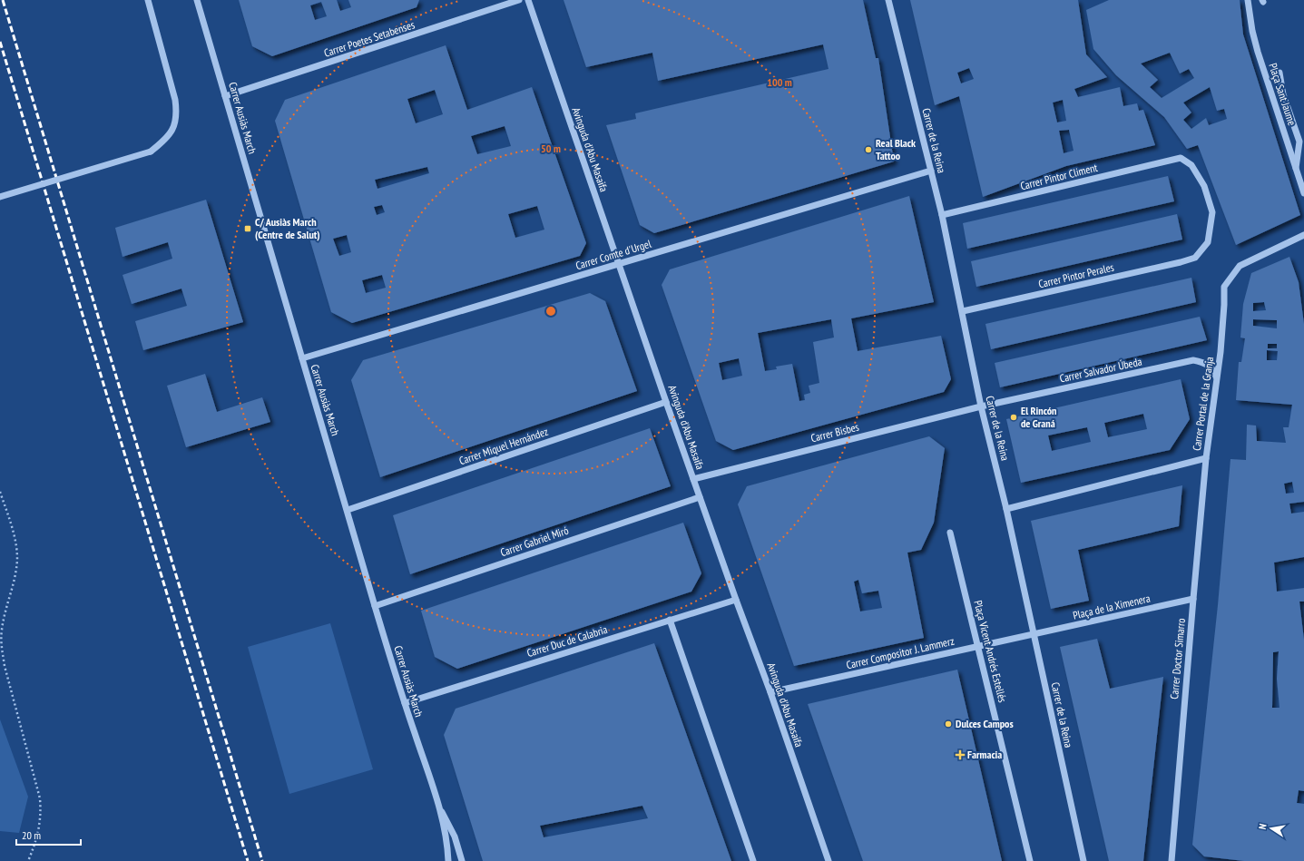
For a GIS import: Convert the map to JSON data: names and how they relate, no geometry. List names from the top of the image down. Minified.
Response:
{"streets":{"street":["Carrer Poetes Setabenses","Plaça Sant Jaume","Carrer Ausiàs March","Carrer de la Reina","Avinguda d'Abu Masaifa","Carrer Pintor Climent","Carrer Comte d'Urgel","Carrer Pintor Perales","Carrer Salvador Úbeda","Carrer Portal de la Granja","Carrer Bisbes","Carrer Miquel Hernández","Carrer Gabriel Miró","Plaça de la Ximenera","Carrer Duc de Calabria","Plaça Vicent Andrés Estellés","Carrer Compositor J. Lammerz","Carrer Doctor Simarro"]},"crossings":[["Carrer Poetes Setabenses","Carrer Ausiàs March"],["Carrer Ausiàs March","Carrer Comte d'Urgel"],["Carrer Ausiàs March","Carrer Miquel Hernández"],["Carrer Ausiàs March","Carrer Gabriel Miró"],["Carrer Ausiàs March","Carrer Duc de Calabria"],["Carrer de la Reina","Carrer Pintor Climent"],["Carrer de la Reina","Carrer Comte d'Urgel"],["Carrer de la Reina","Carrer Pintor Perales"],["Carrer de la Reina","Carrer Salvador Úbeda"],["Carrer de la Reina","Carrer Portal de la Granja"],["Carrer de la Reina","Carrer Bisbes"],["Carrer de la Reina","Plaça de la Ximenera"],["Carrer de la Reina","Carrer Compositor J. Lammerz"],["Avinguda d'Abu Masaifa","Carrer Comte d'Urgel"],["Avinguda d'Abu Masaifa","Carrer Bisbes"],["Avinguda d'Abu Masaifa","Carrer Miquel Hernández"],["Avinguda d'Abu Masaifa","Carrer Gabriel Miró"],["Avinguda d'Abu Masaifa","Carrer Duc de Calabria"],["Avinguda d'Abu Masaifa","Carrer Compositor J. Lammerz"],["Carrer Pintor Climent","Carrer Pintor Perales"],["Carrer Salvador Úbeda","Carrer Portal de la Granja"],["Carrer Salvador Úbeda","Carrer Bisbes"],["Carrer Portal de la Granja","Carrer Doctor Simarro"],["Plaça de la Ximenera","Carrer Compositor J. Lammerz"],["Plaça de la Ximenera","Carrer Doctor Simarro"],["Plaça Vicent Andrés Estellés","Carrer Compositor J. Lammerz"]],"places":{"other":["Real Black Tattoo","El Rincón de Graná","Dulces Campos"],"transit":["C/ Ausiàs March (Centre de Salut)"],"health":["Farmacia"]},"scale_bar":"20 m","north":"left","rings":["100 m","50 m"]}
